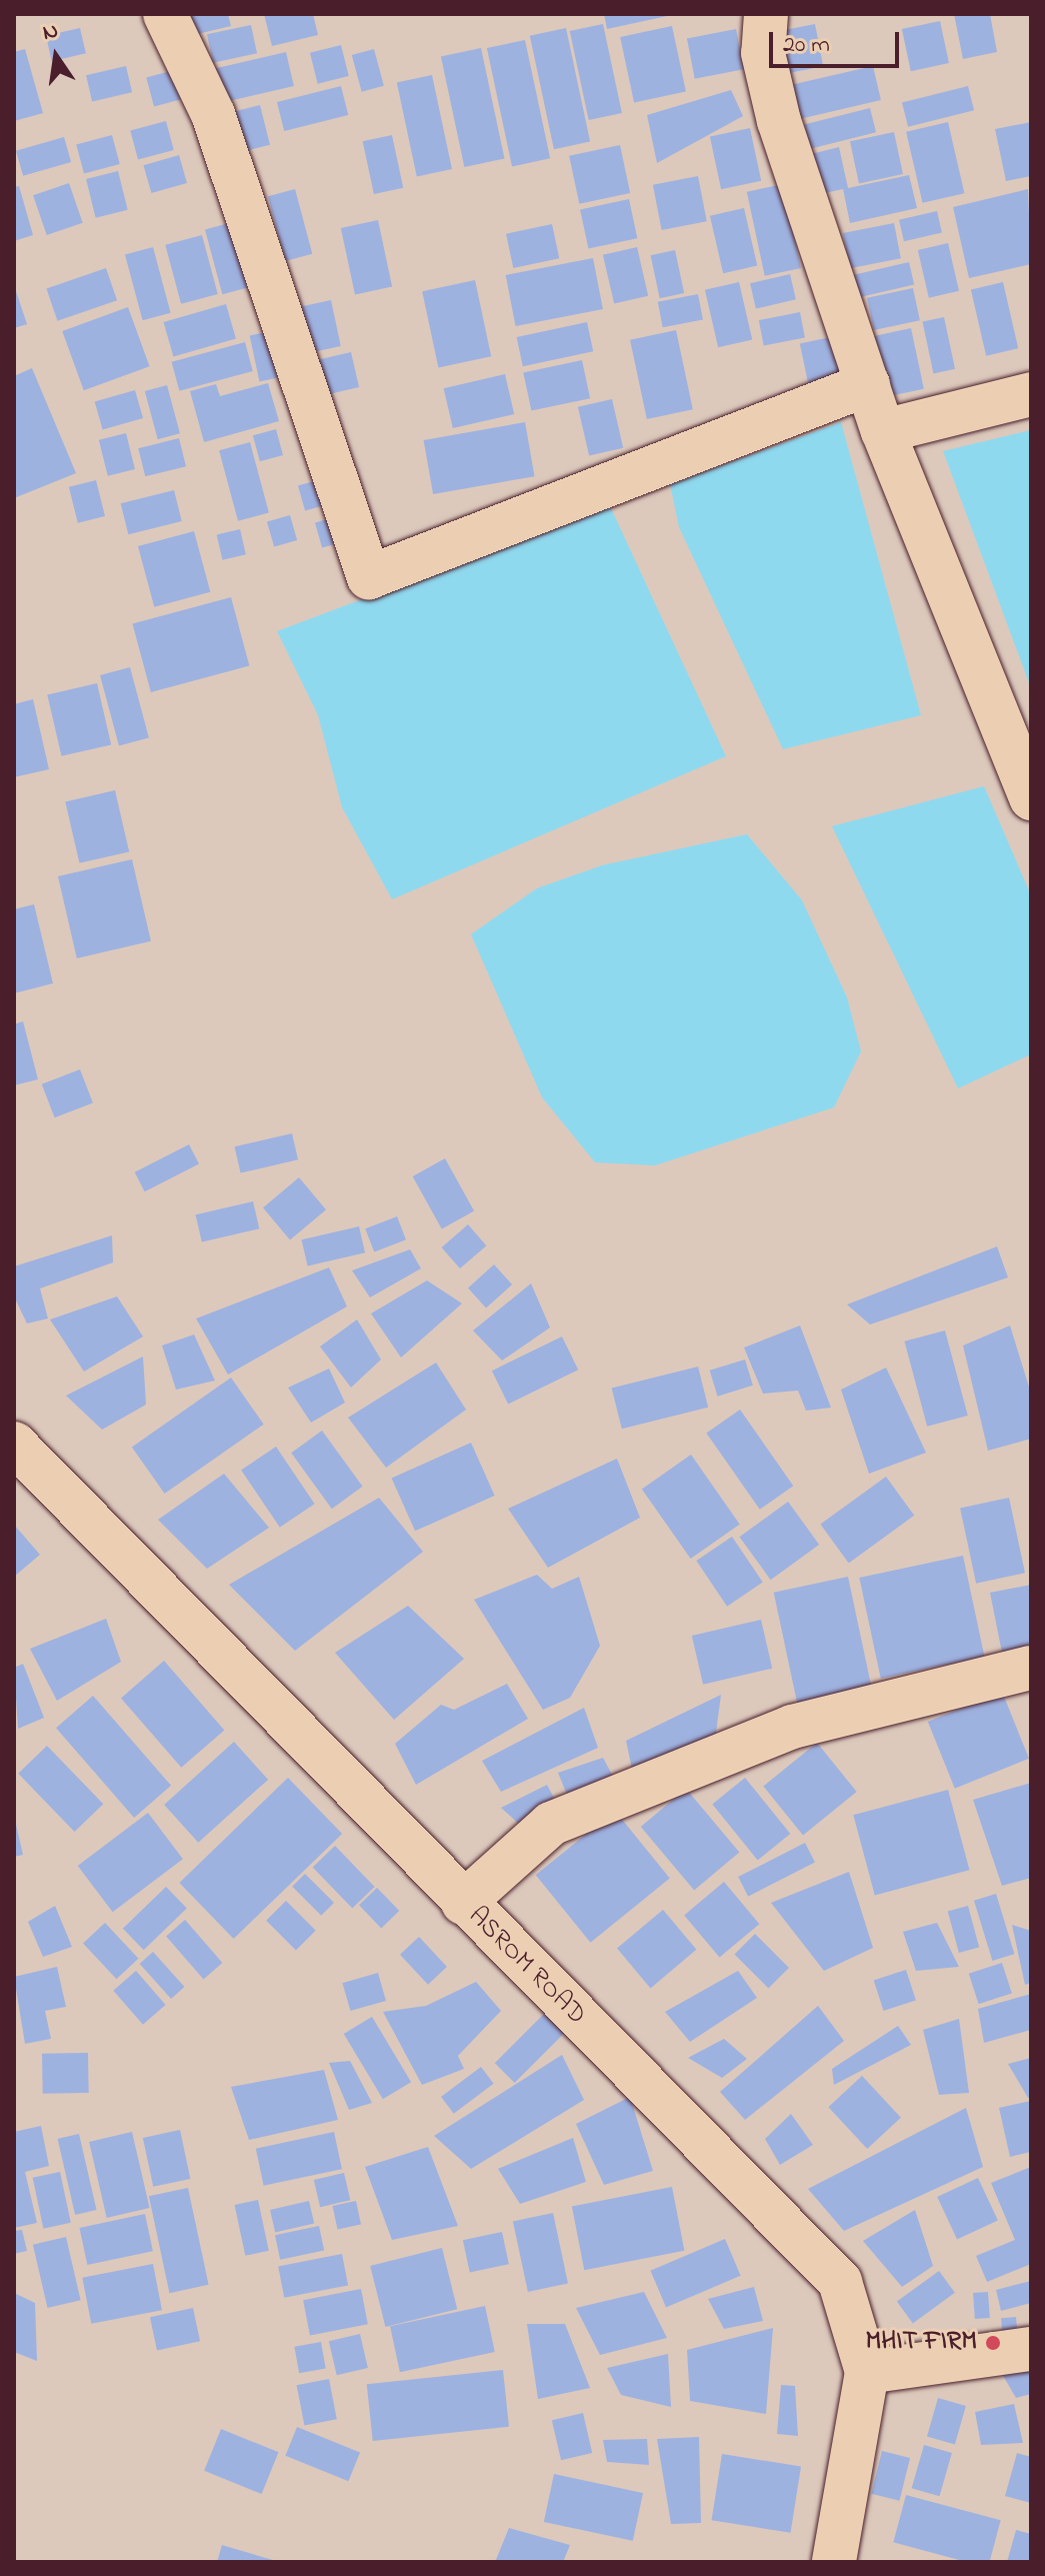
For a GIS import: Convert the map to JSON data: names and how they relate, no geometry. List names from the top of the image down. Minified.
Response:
{"streets":{"street":["ASROM ROAD"]},"places":["MHIT FIRM"],"scale_bar":"20 m","north":"top"}
